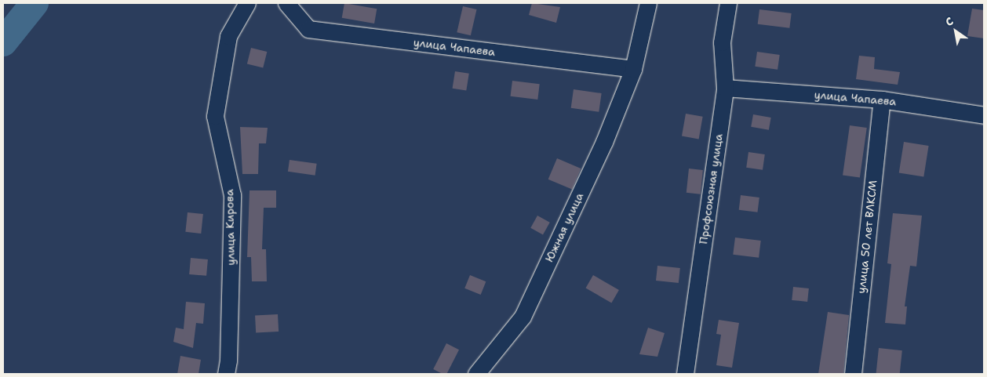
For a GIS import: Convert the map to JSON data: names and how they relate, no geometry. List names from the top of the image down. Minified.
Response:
{"streets":{"street":["улица Чапаева","Профсоюзная улица","улица Кирова","Южная улица","улица 50 лет ВЛКСМ"]},"crossings":[["улица Чапаева","Профсоюзная улица"],["улица Чапаева","Южная улица"],["улица Чапаева","улица 50 лет ВЛКСМ"]],"north":"top left"}
